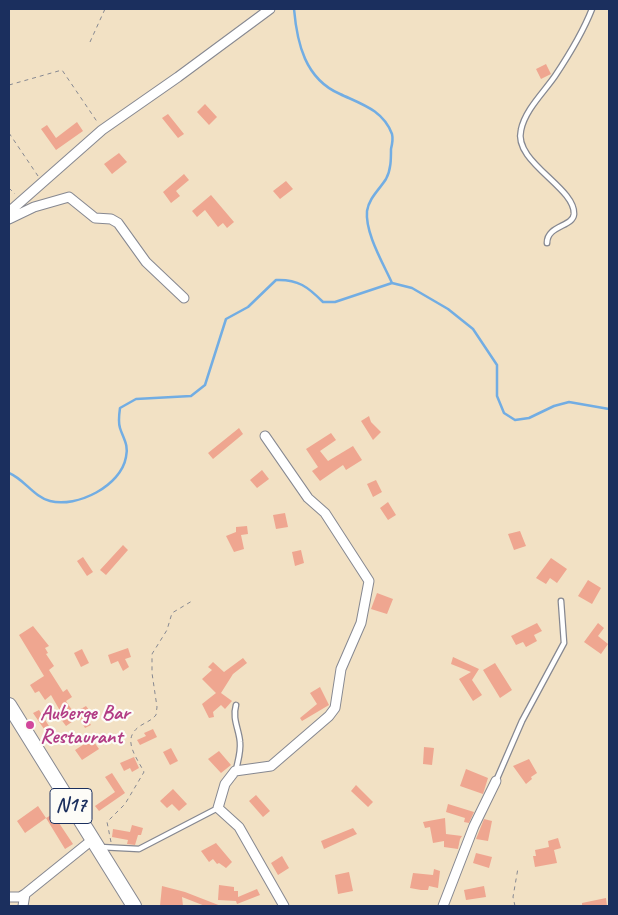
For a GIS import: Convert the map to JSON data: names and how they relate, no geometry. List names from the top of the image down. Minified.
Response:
{"streets":{"main road":["N17"]},"places":["Auberge Bar Restaurant"]}
